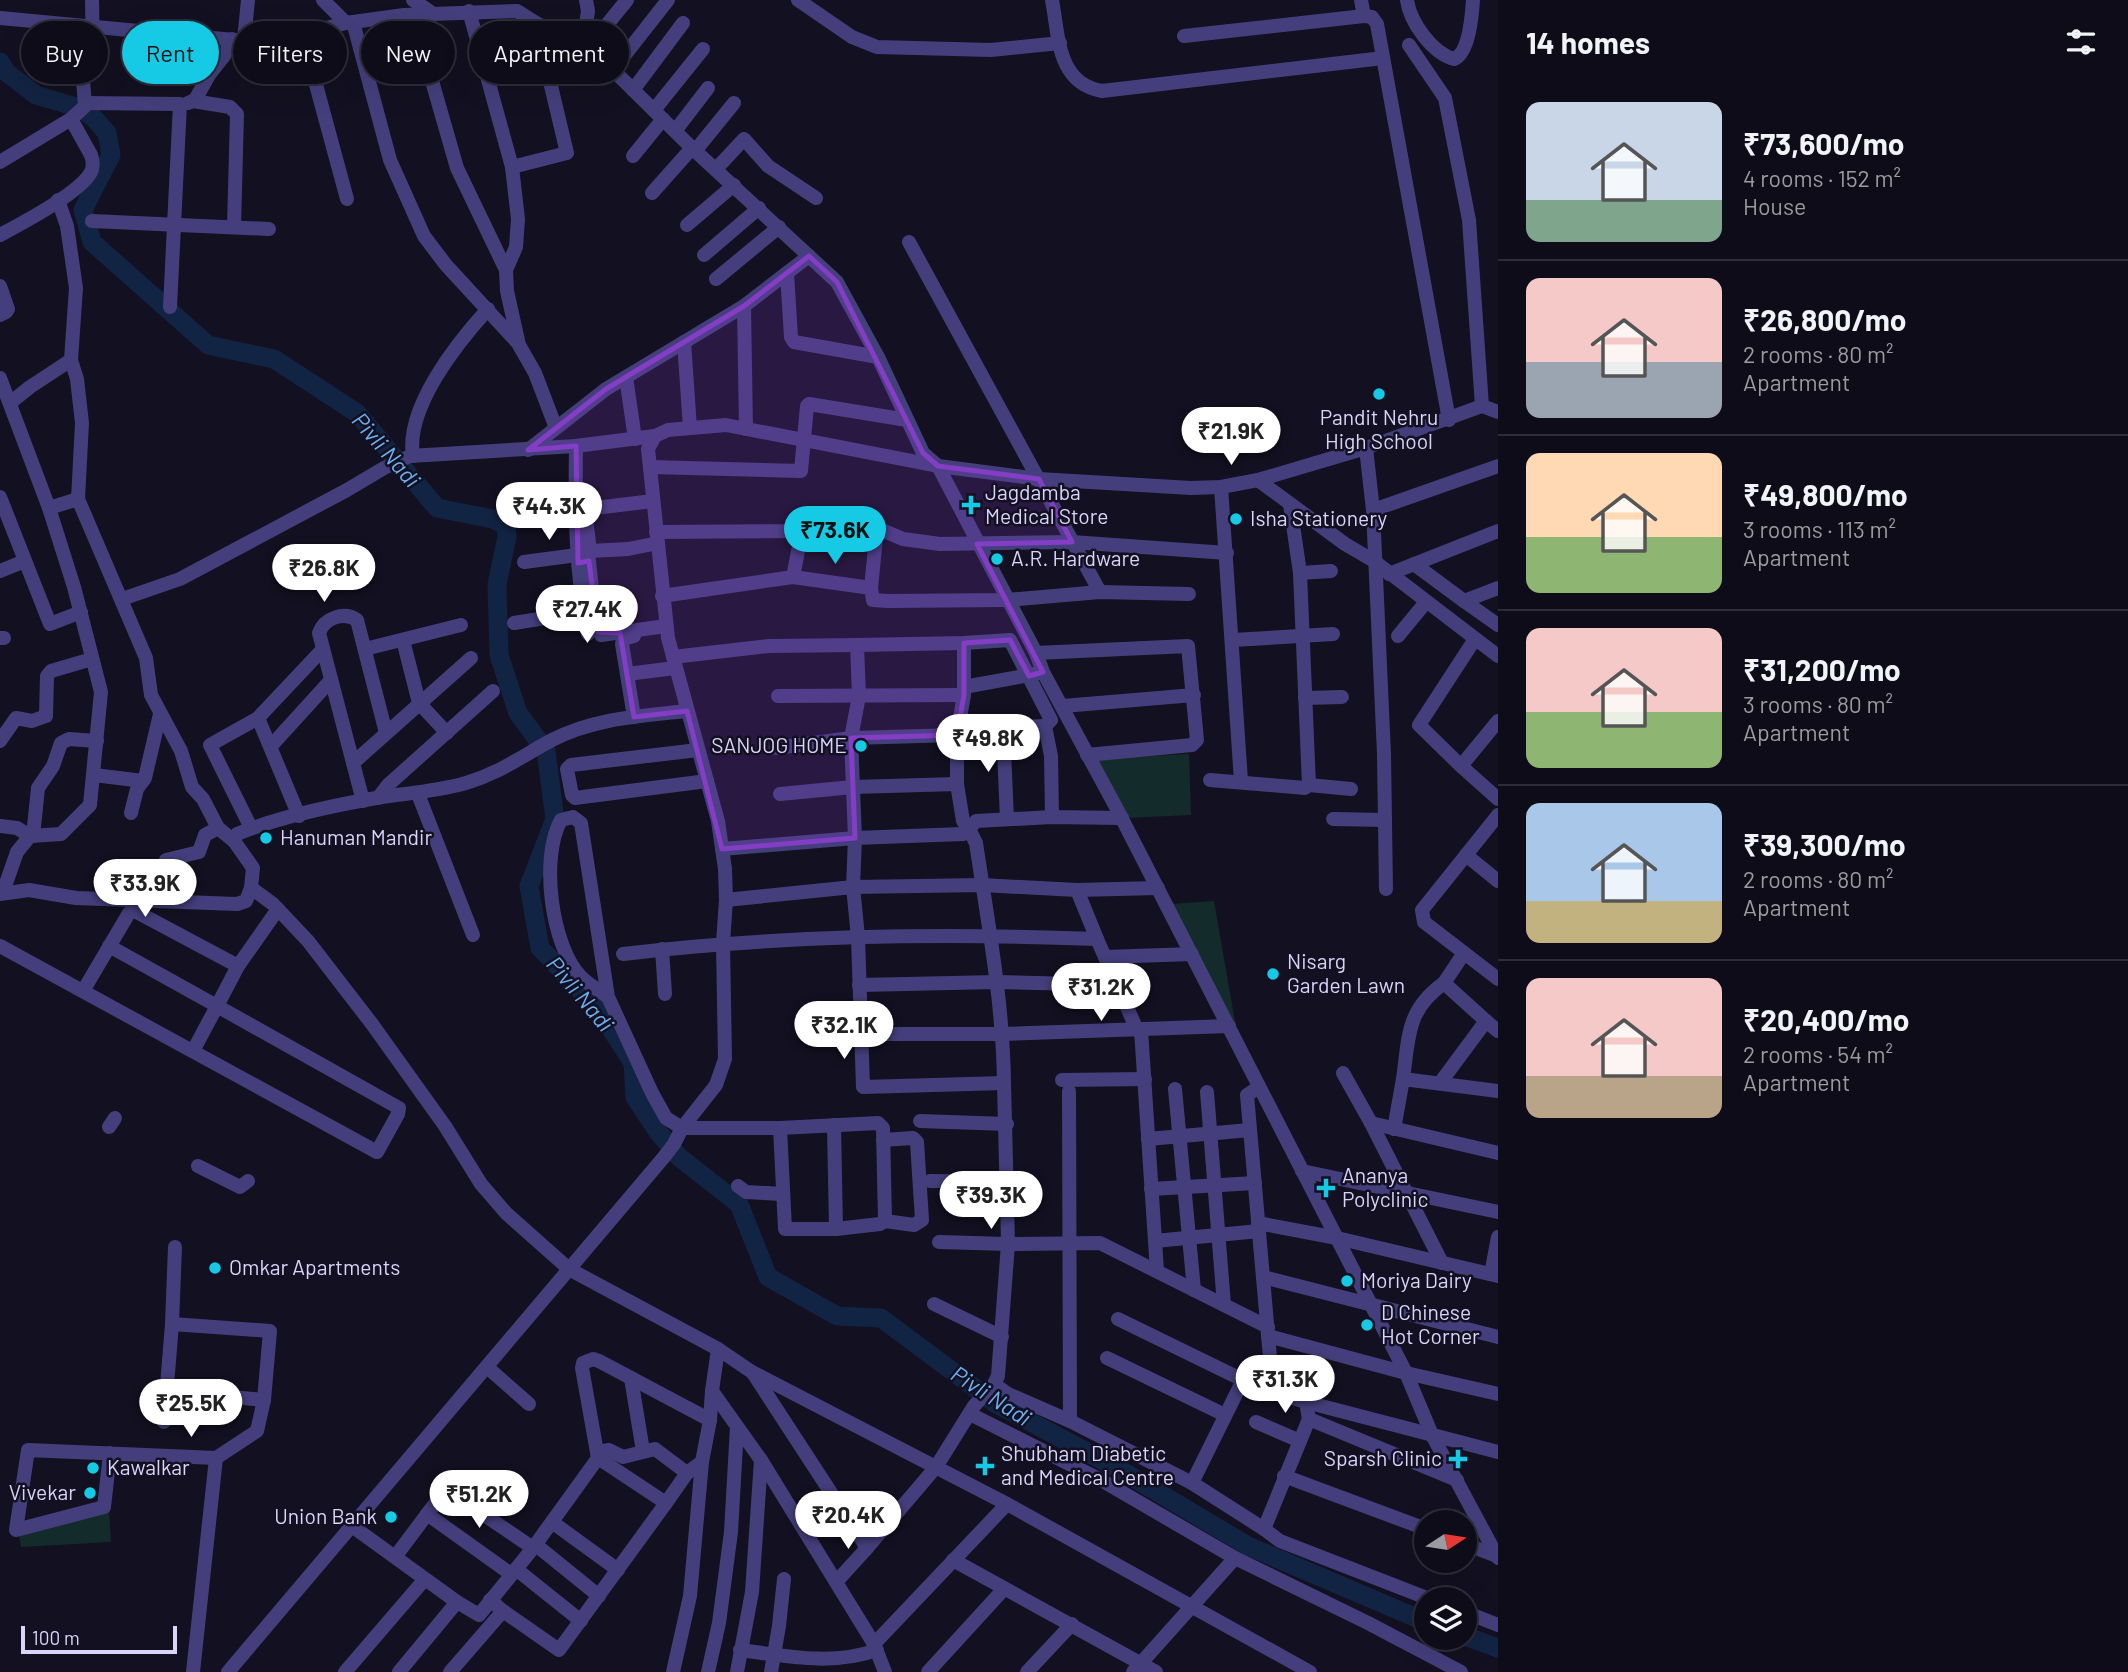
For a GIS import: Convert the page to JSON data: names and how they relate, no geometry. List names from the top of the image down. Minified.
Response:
{"water":["Pivli Nadi"],"places":{"other":["Pandit Nehru High School","Isha Stationery","A.R. Hardware","SANJOG HOME","Hanuman Mandir","Nisarg Garden Lawn","Omkar Apartments","Moriya Dairy","D Chinese Hot Corner","Kawalkar","Vivekar","Union Bank"],"health":["Jagdamba Medical Store","Ananya Polyclinic","Sparsh Clinic","Shubham Diabetic and Medical Centre"]},"scale_bar":"100 m","north":"right","page":{"heading":"14 homes","chip":["Buy","Rent","Filters","New","Apartment"],"list":[{"name":"₹73,600/mo","note":"4 rooms · 152 m² · House"},{"name":"₹26,800/mo","note":"2 rooms · 80 m² · Apartment"},{"name":"₹49,800/mo","note":"3 rooms · 113 m² · Apartment"},{"name":"₹31,200/mo","note":"3 rooms · 80 m² · Apartment"},{"name":"₹39,300/mo","note":"2 rooms · 80 m² · Apartment"},{"name":"₹20,400/mo","note":"2 rooms · 54 m² · Apartment"}],"price":["₹21.9K","₹44.3K","₹73.6K","₹26.8K","₹27.4K","₹49.8K","₹33.9K","₹31.2K","₹32.1K","₹39.3K","₹31.3K","₹25.5K","₹51.2K","₹20.4K"],"scale":"100 m"}}
